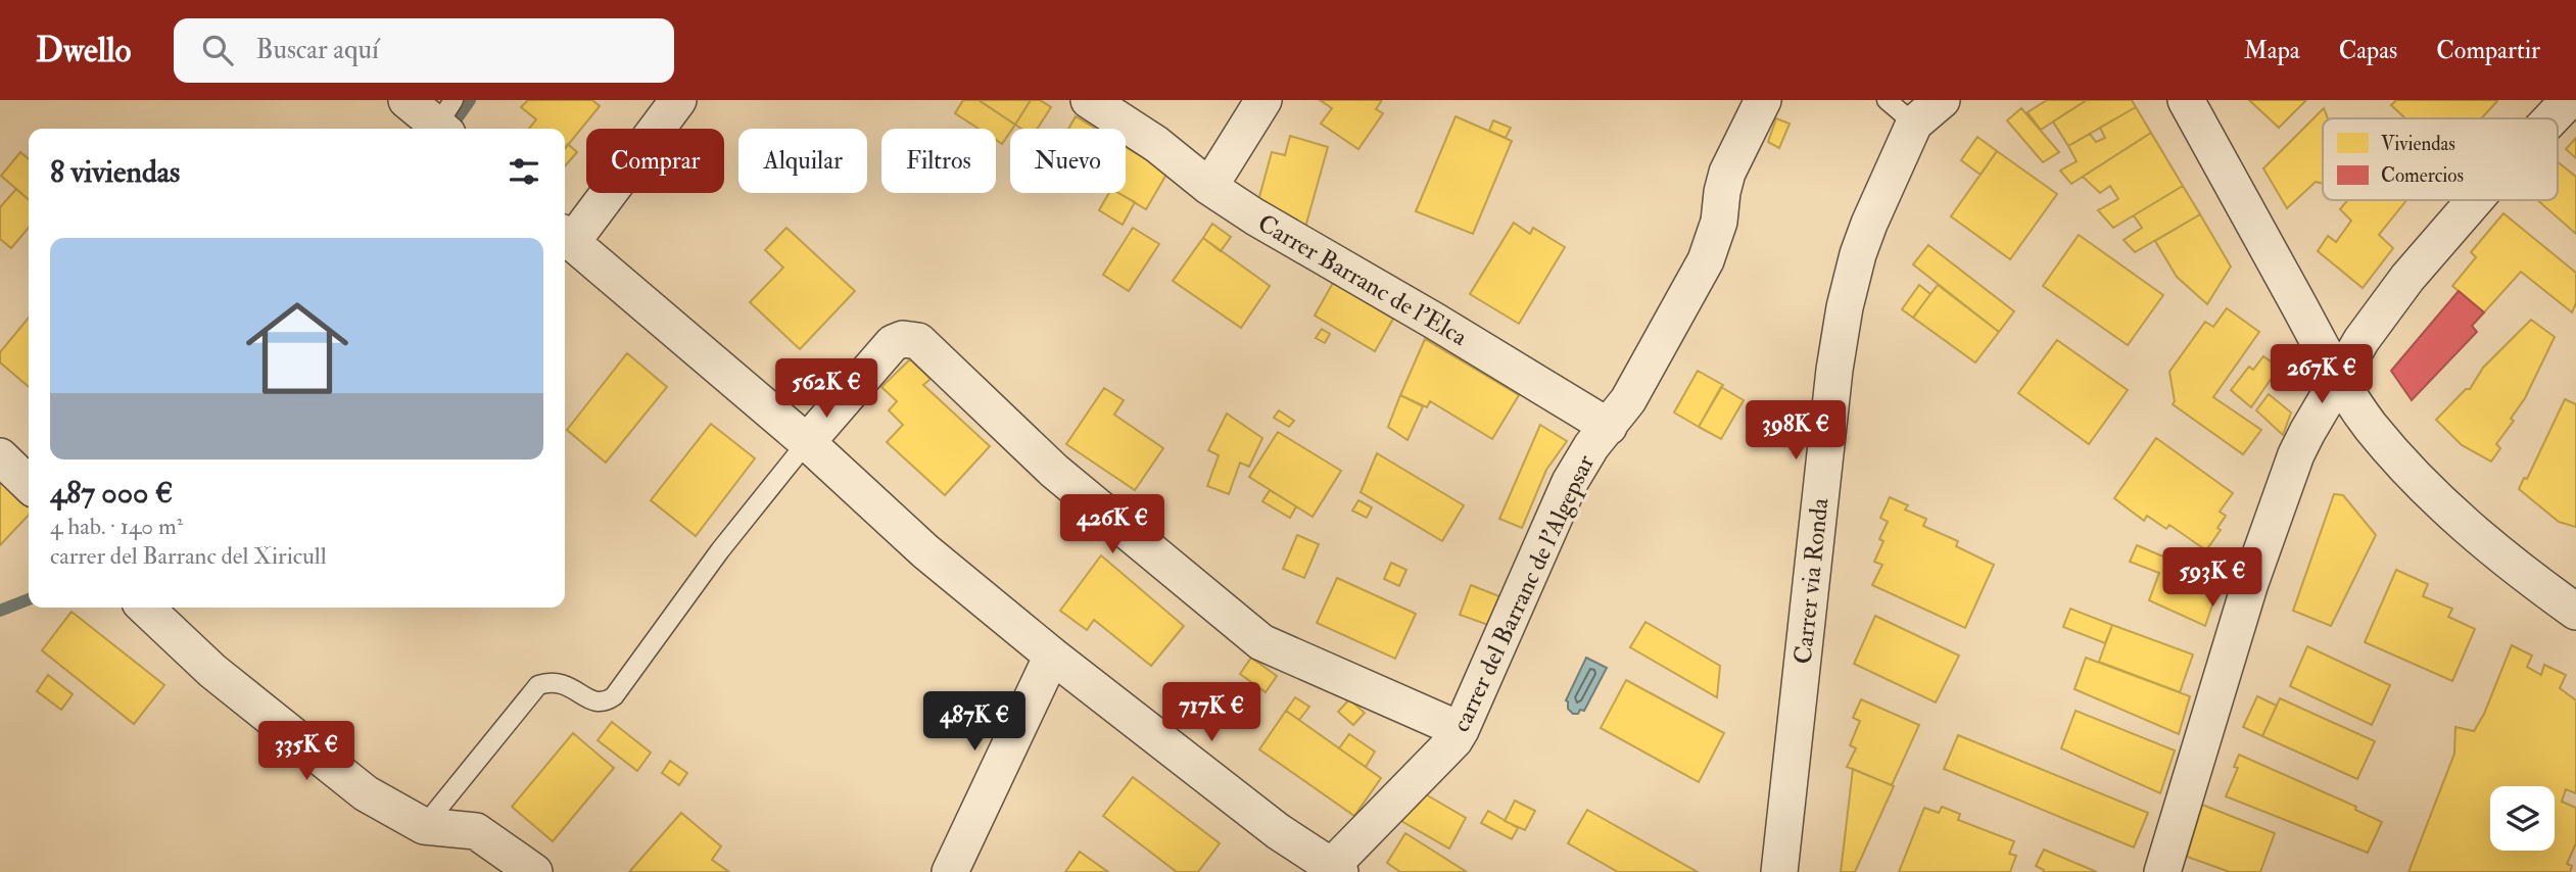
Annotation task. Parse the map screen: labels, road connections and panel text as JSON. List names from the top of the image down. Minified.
{"streets":{"street":["Carrer Barranc de l'Elca","Carrer via Ronda","carrer del Barranc de l'Algepsar"]},"crossings":[["Carrer Barranc de l'Elca","carrer del Barranc de l'Algepsar"]],"legend":["Viviendas","Comercios"],"page":{"header":"Dwello","search":"Buscar aquí","nav":["Mapa","Capas","Compartir"],"chip":["Comprar","Alquilar","Filtros","Nuevo"],"heading":"8 viviendas","list":[{"name":"487 000 €","note":"4 hab. · 140 m² · carrer del Barranc del Xiricull"}],"price":["267K €","562K €","398K €","426K €","593K €","717K €","487K €","335K €"]}}
